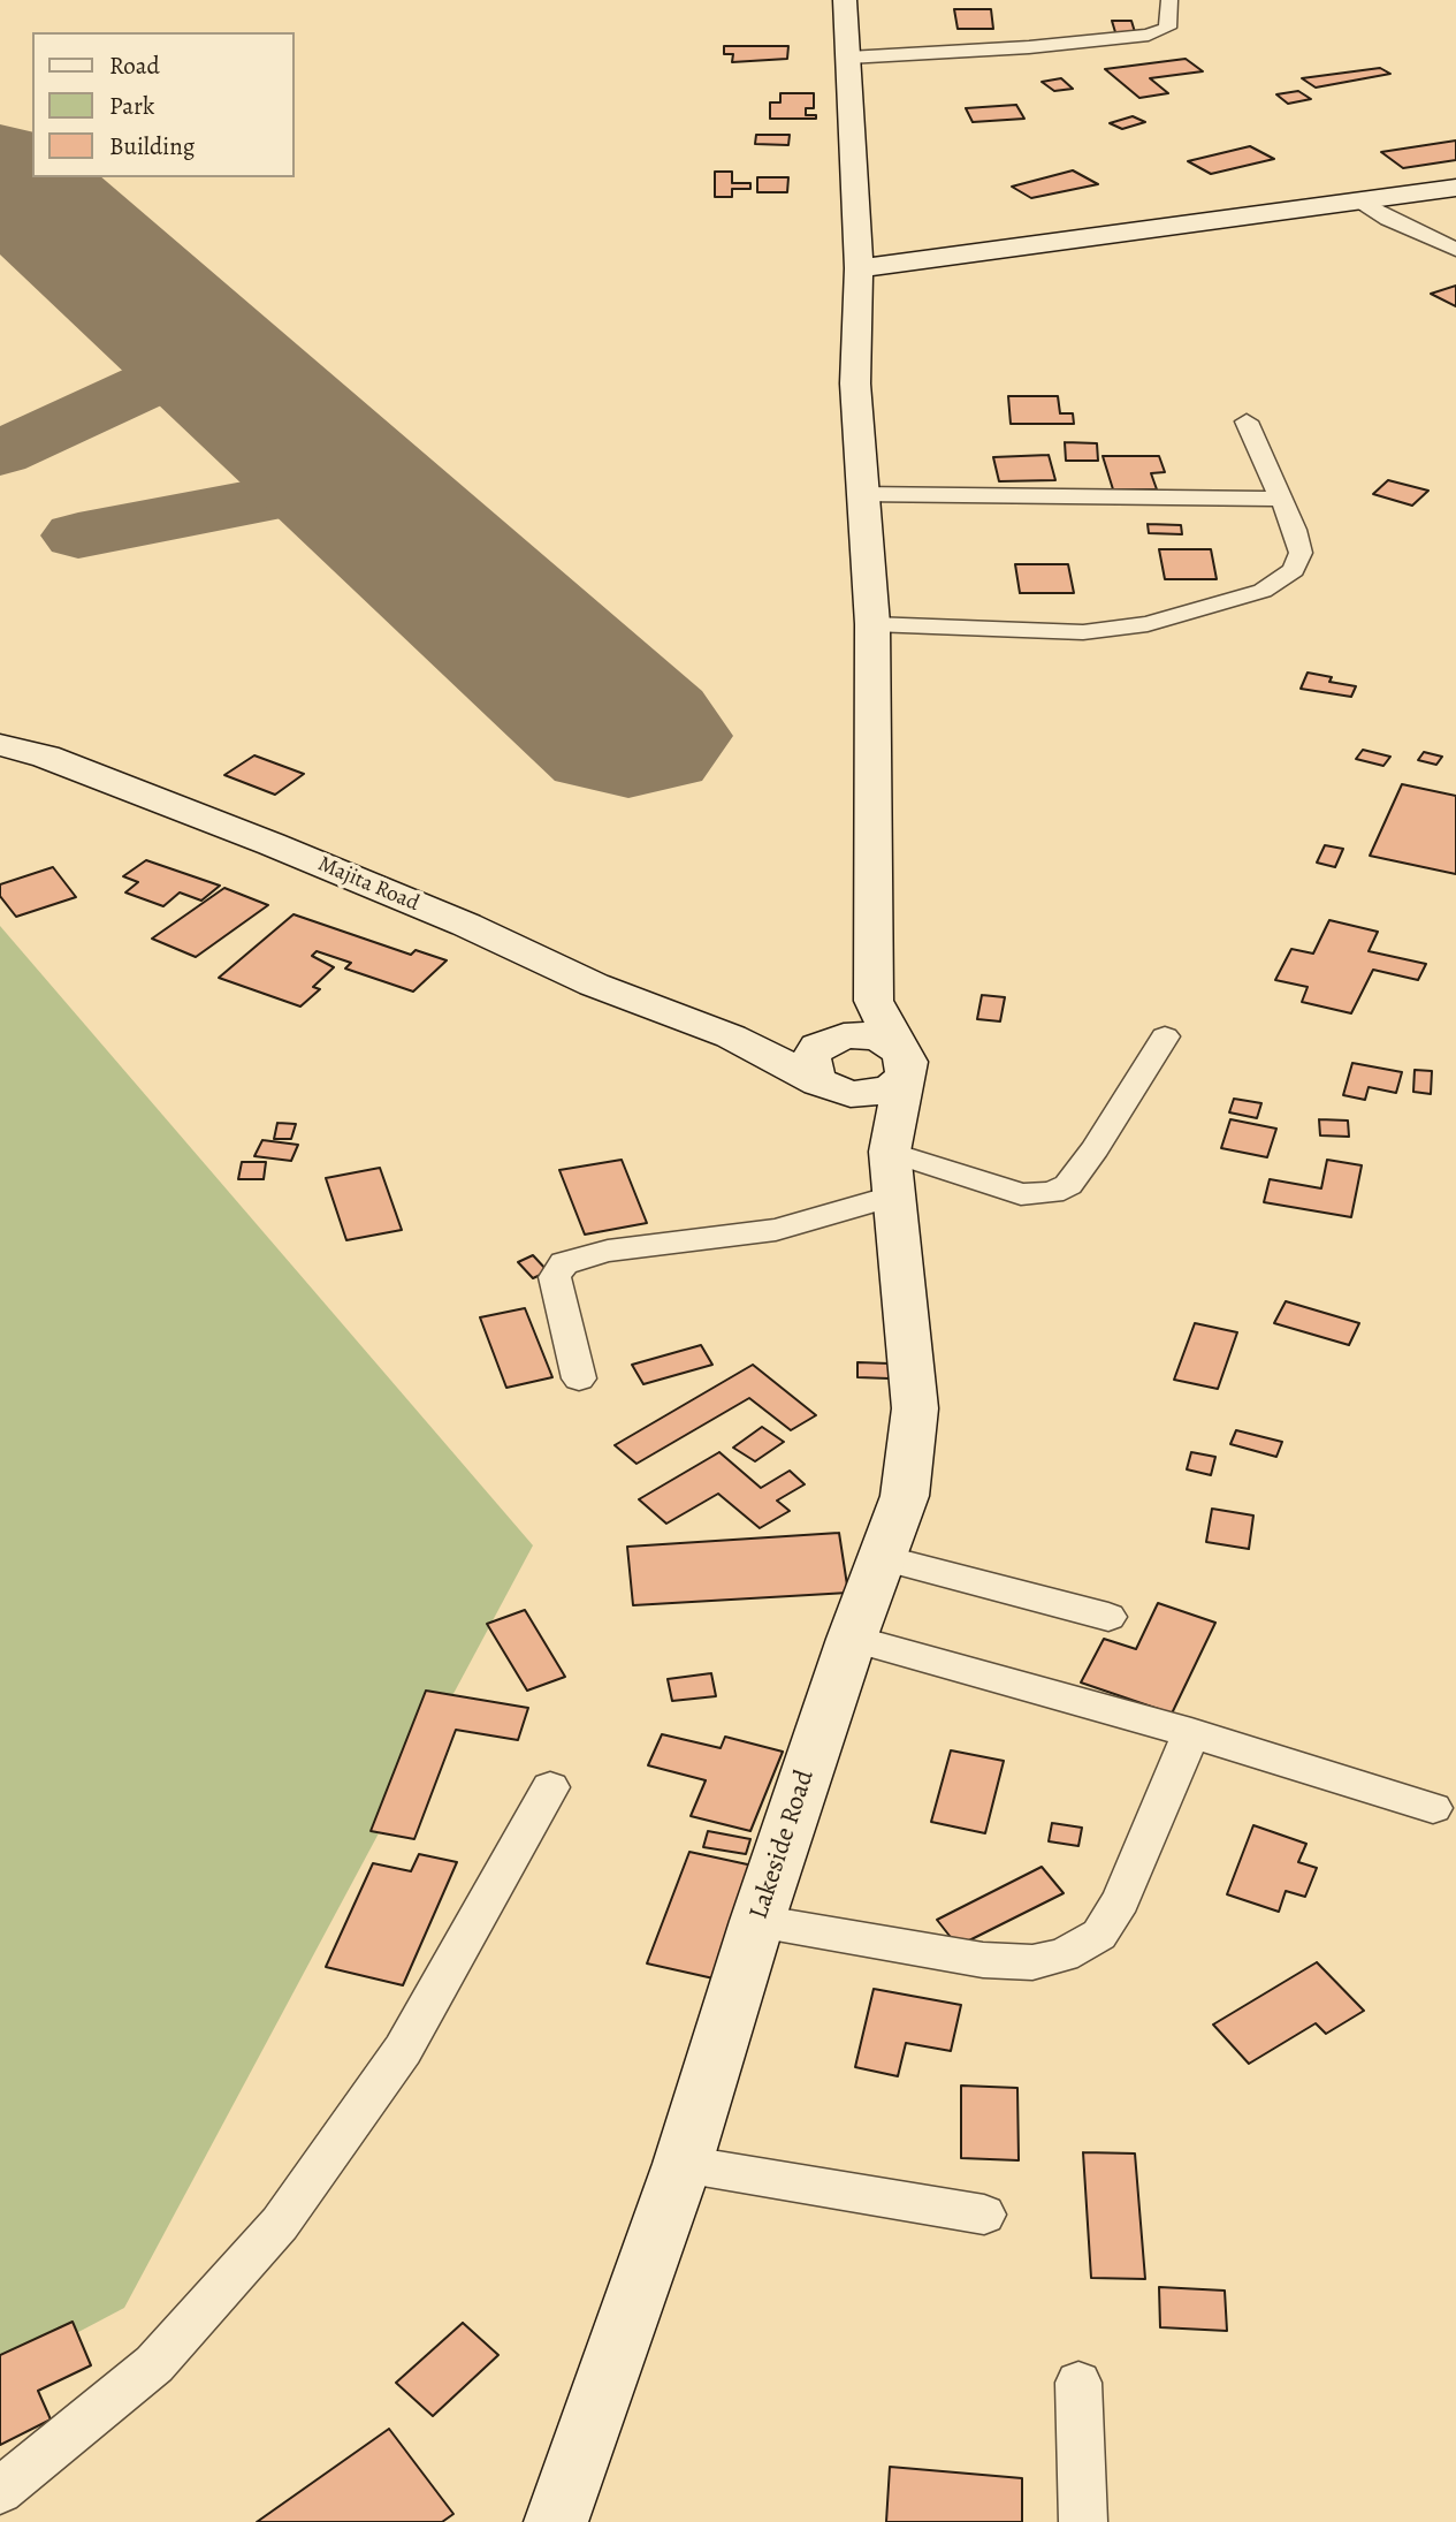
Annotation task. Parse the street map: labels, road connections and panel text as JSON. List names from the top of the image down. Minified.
{"streets":{"main road":["Majita Road","Lakeside Road"]},"crossings":[["Majita Road","Lakeside Road"]],"legend":["Road","Park","Building"]}
